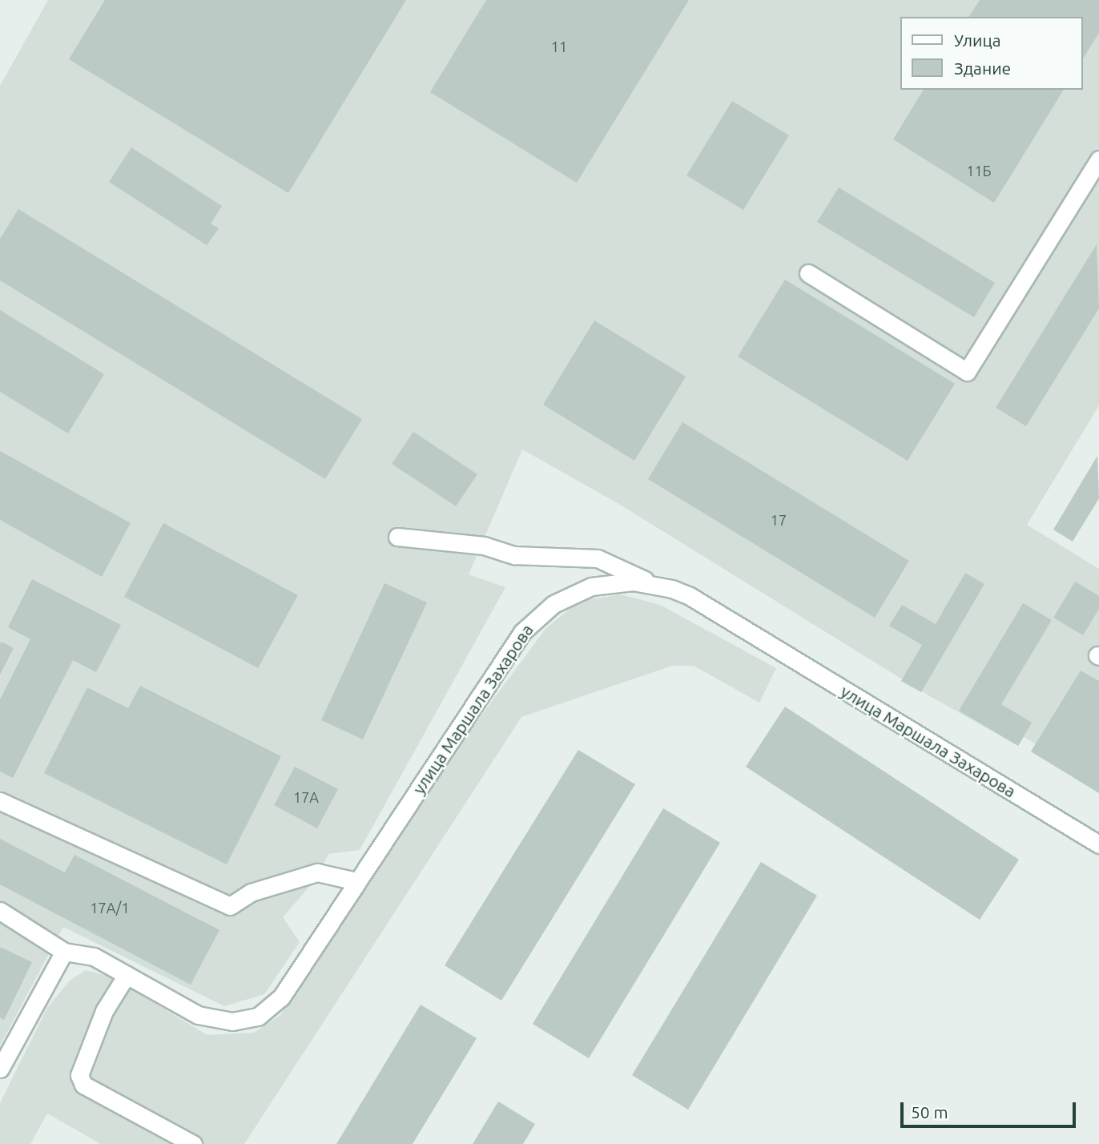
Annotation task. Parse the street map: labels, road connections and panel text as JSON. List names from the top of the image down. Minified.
{"streets":{"street":["улица Маршала Захарова"]},"house_numbers":["11","11Б","17","17А","17А/1"],"legend":["Улица","Здание"],"scale_bar":"50 m"}
